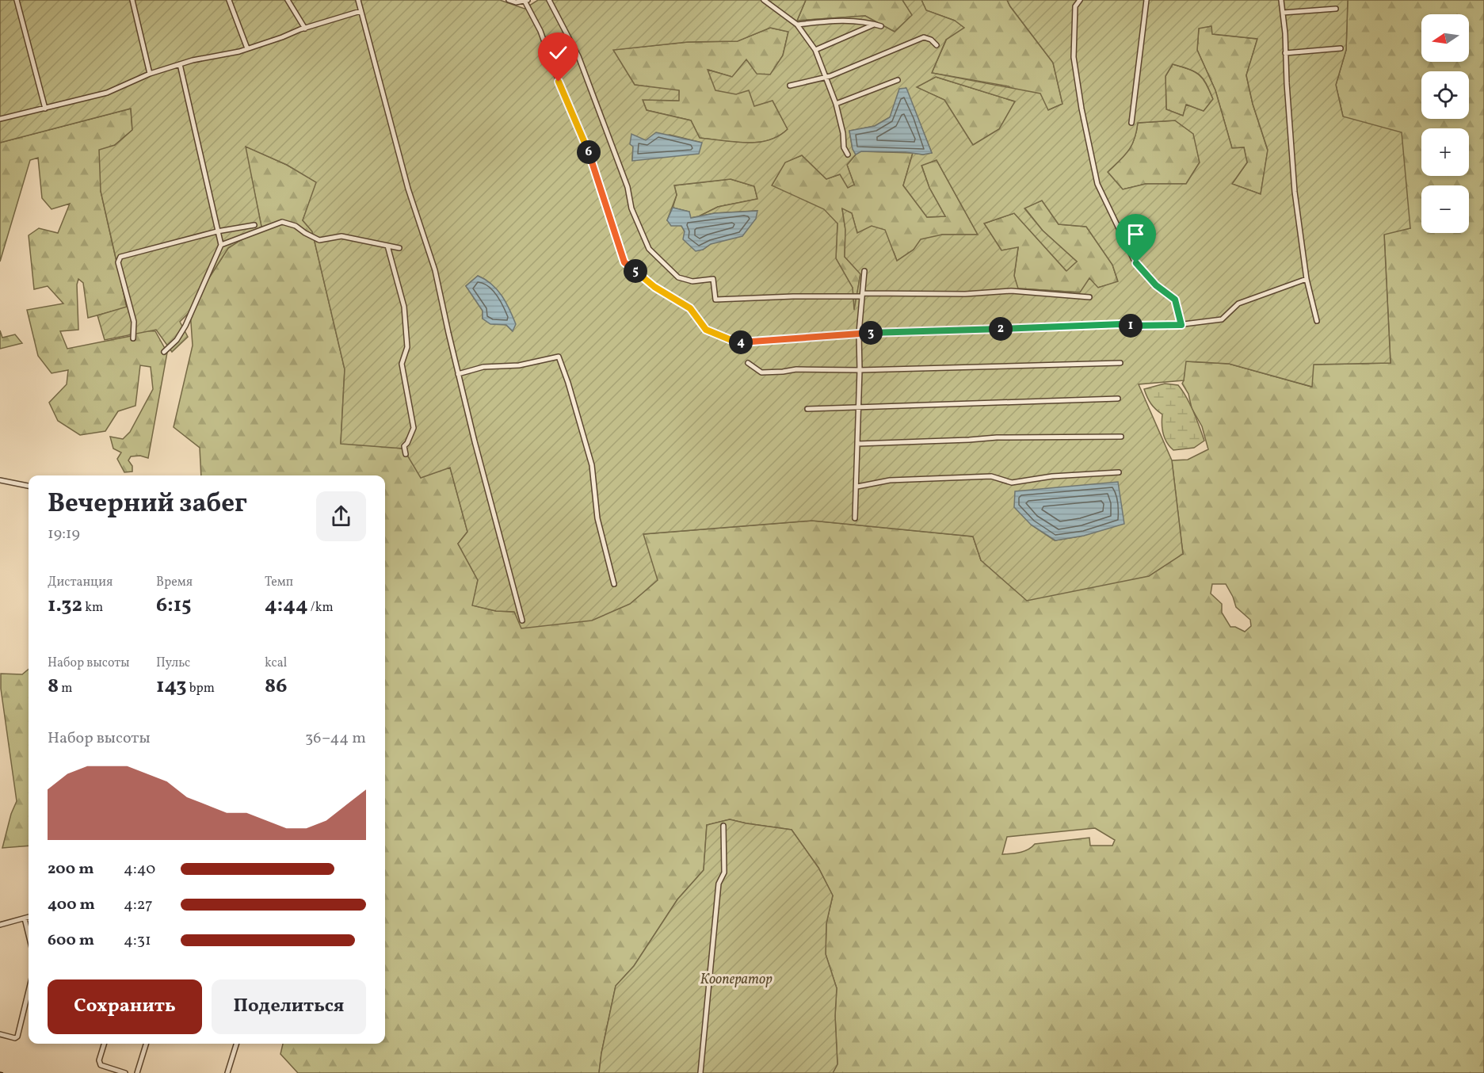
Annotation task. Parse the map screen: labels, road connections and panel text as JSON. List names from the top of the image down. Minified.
{"parks":["Кооператор"],"north":"left","page":{"map_buttons":["+","−"],"pins":["6","5","1","2","3","4"],"heading":["Вечерний забег","19:19"],"stats":[["Дистанция","1.32 km"],["Время","6:15"],["Темп","4:44 /km"],["Набор высоты","8 m"],["Пульс","143 bpm"],["kcal","86"]],"chart":["Набор высоты","36–44 m"],"list":[{"name":"200 m","note":"4:40"},{"name":"400 m","note":"4:27"},{"name":"600 m","note":"4:31"}],"buttons":["Сохранить","Поделиться"]}}
